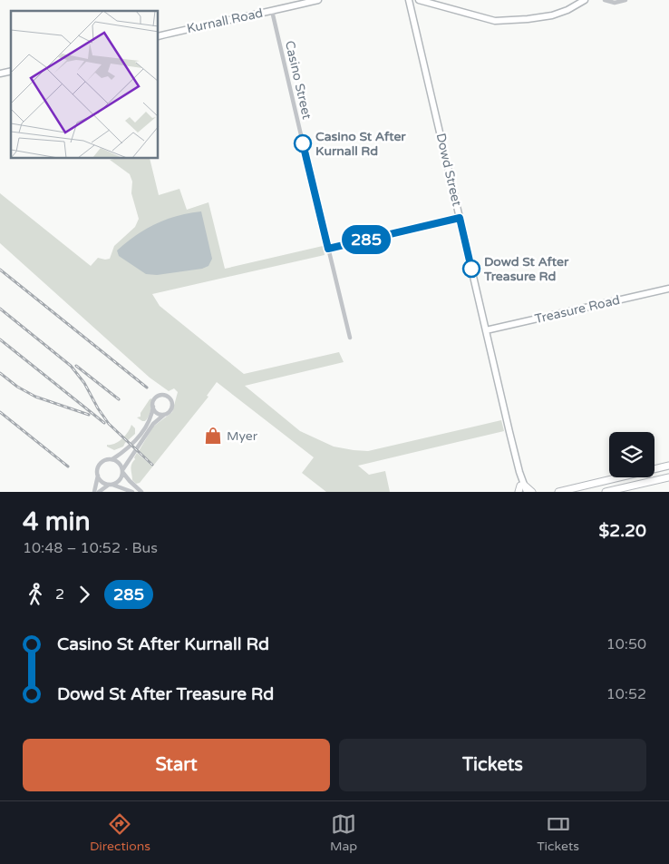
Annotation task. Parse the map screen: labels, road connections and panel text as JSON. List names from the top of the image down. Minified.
{"streets":{"street":["Kurnall Road","Casino Street","Dowd Street","Treasure Road"]},"crossings":[["Kurnall Road","Casino Street"],["Dowd Street","Treasure Road"]],"places":{"other":["Casino St After Kurnall Rd","Dowd St After Treasure Rd"],"shop":["Myer"]},"lines":["bus line 285"],"page":{"on_map":"285","heading":["4 min","10:48 – 10:52 · Bus","$2.20"],"legs":["2","285"],"list":[{"name":"Casino St After Kurnall Rd","value":"10:50"},{"name":"Dowd St After Treasure Rd","value":"10:52"}],"buttons":["Start","Tickets"],"tabs":["Directions","Map","Tickets"]}}
